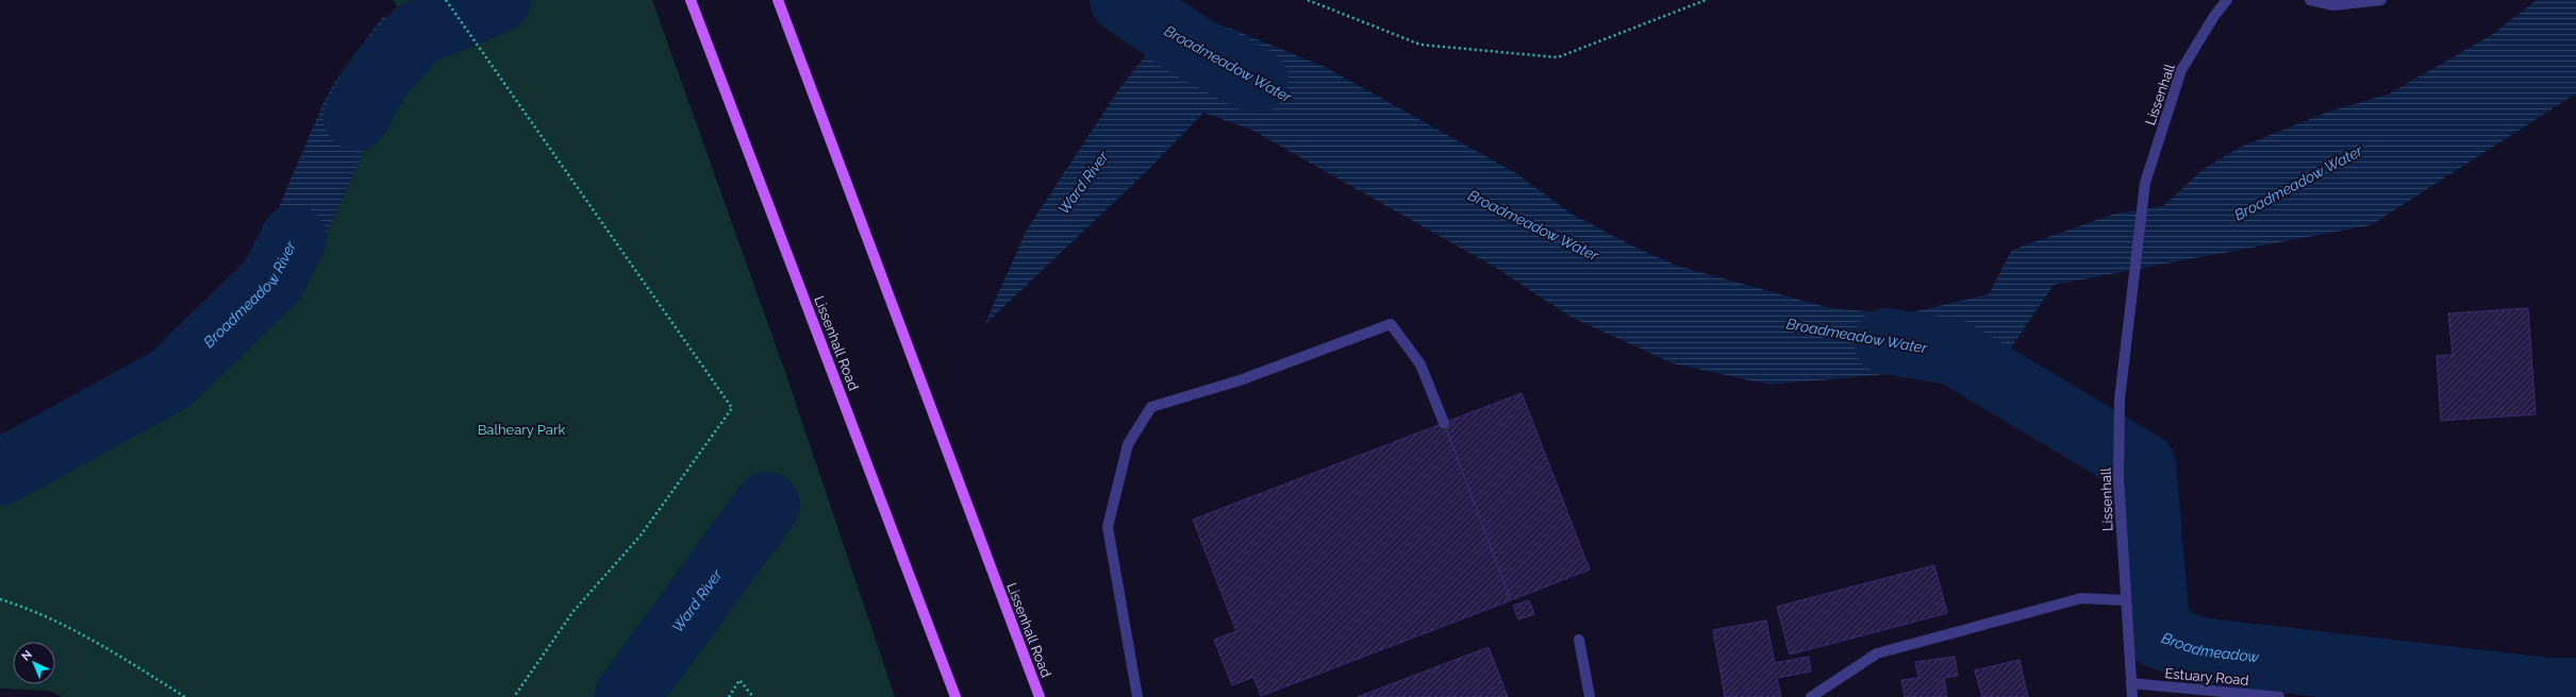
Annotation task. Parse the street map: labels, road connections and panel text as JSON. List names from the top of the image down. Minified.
{"streets":{"main road":["Lissenhall Road"],"street":["Lissenhall","Estuary Road"]},"crossings":[["Lissenhall","Estuary Road"]],"water":["Broadmeadow Water","Ward River","Broadmeadow River","Broadmeadow"],"parks":["Balheary Park"],"north":"top left"}
